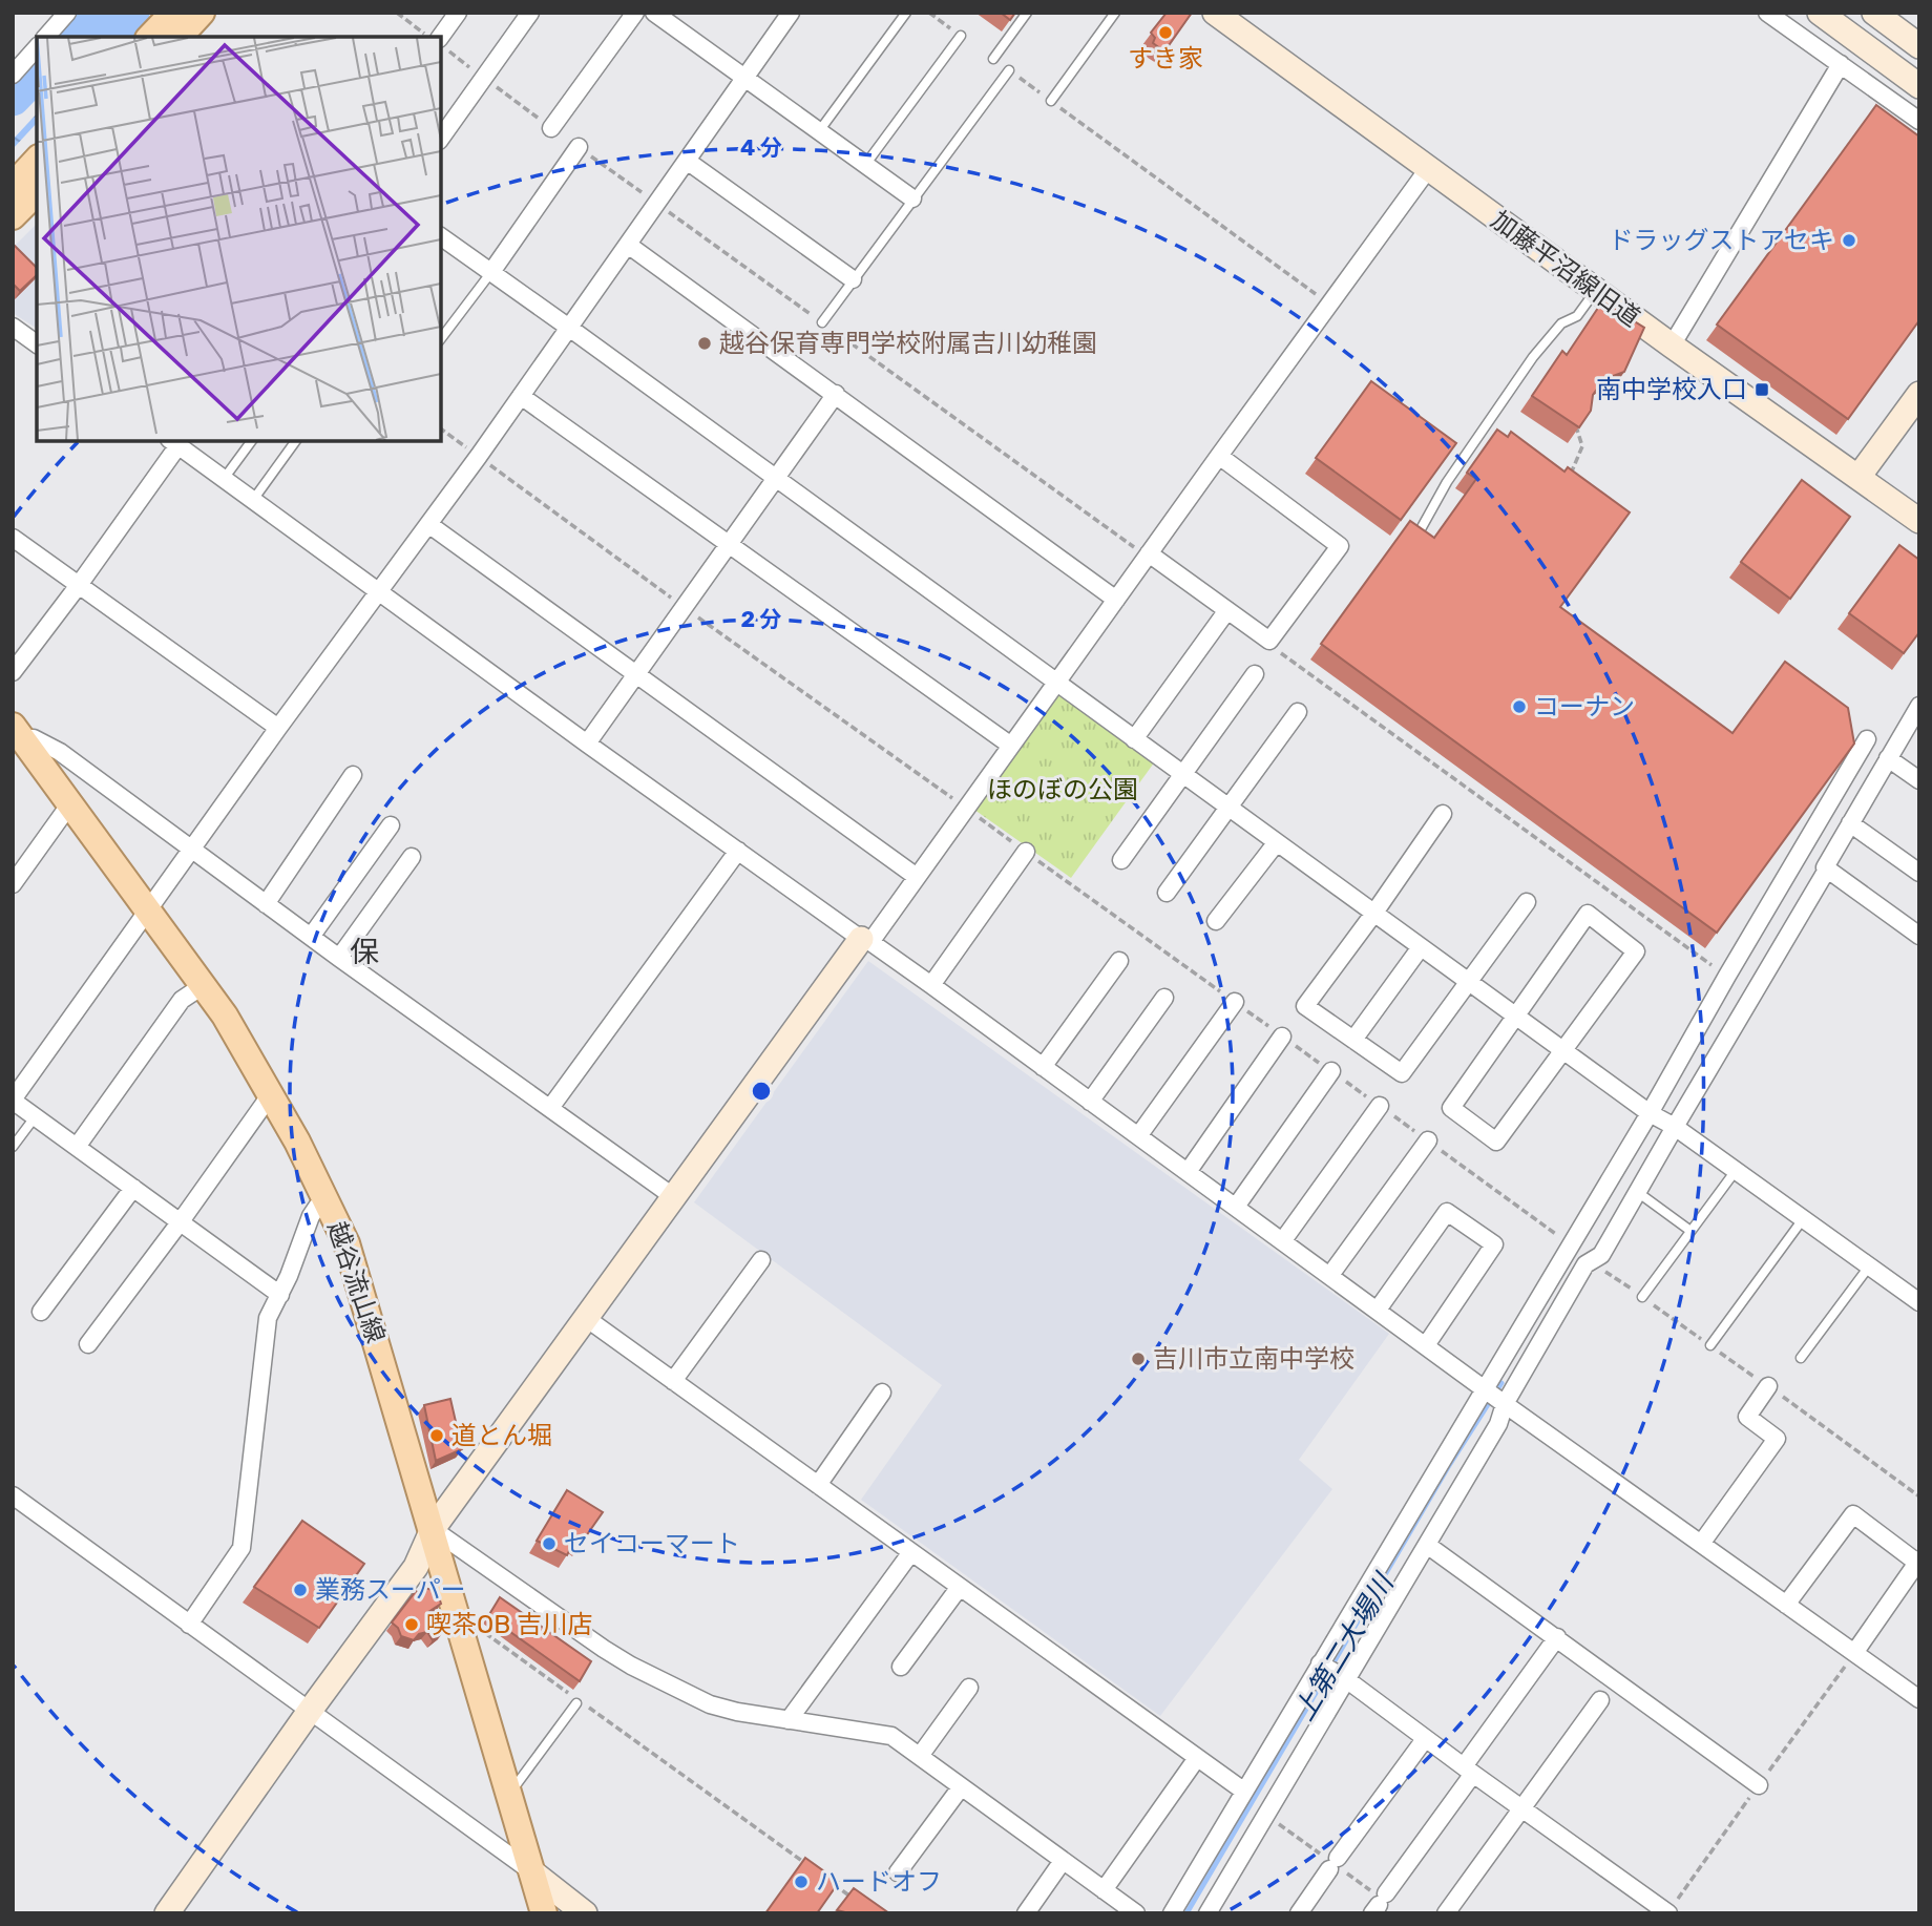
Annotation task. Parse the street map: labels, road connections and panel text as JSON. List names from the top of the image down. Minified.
{"streets":{"main road":["越谷流山線"],"street":["加藤平沼線旧道"]},"districts":["保"],"water":["上第二大場川"],"parks":["ほのぼの公園"],"places":{"other":["すき家","ドラッグストアセキ","越谷保育専門学校附属吉川幼稚園","コーナン","吉川市立南中学校","道とん堀","セイコーマート","業務スーパー","喫茶OB 吉川店","ハードオフ"],"transit":["南中学校入口"]},"rings":["4 分","2 分"]}
